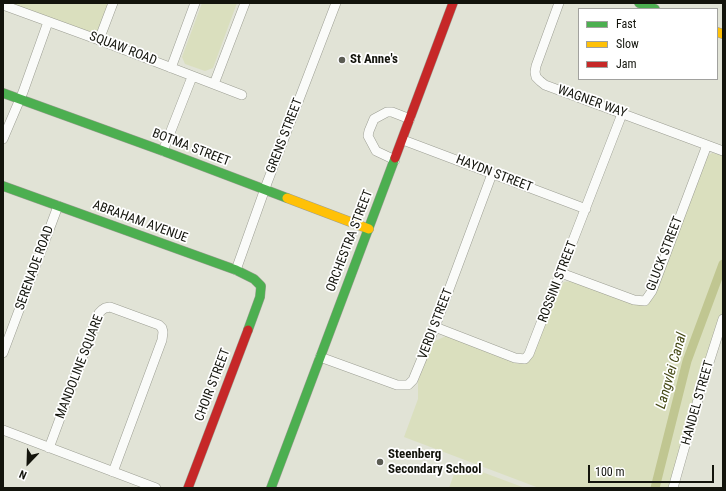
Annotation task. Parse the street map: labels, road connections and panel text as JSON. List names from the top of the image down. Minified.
{"streets":{"street":["SQUAW ROAD","WAGNER WAY","GRENS STREET","BOTMA STREET","HAYDN STREET","ABRAHAM AVENUE","ORCHESTRA STREET","GLUCK STREET","SERENADE ROAD","ROSSINI STREET","VERDI STREET","MANDOLINE SQUARE","CHOIR STREET","HANDEL STREET"]},"crossings":[["WAGNER WAY","GLUCK STREET"],["WAGNER WAY","ROSSINI STREET"],["GRENS STREET","BOTMA STREET"],["GRENS STREET","ABRAHAM AVENUE"],["BOTMA STREET","ORCHESTRA STREET"],["HAYDN STREET","ORCHESTRA STREET"],["HAYDN STREET","ROSSINI STREET"],["HAYDN STREET","VERDI STREET"],["ABRAHAM AVENUE","SERENADE ROAD"],["ABRAHAM AVENUE","CHOIR STREET"],["ORCHESTRA STREET","VERDI STREET"],["GLUCK STREET","ROSSINI STREET"],["ROSSINI STREET","VERDI STREET"]],"water":["Langvlei Canal"],"places":["St Anne's","Steenberg Secondary School"],"legend":["Fast","Slow","Jam"],"scale_bar":"100 m","north":"bottom left"}
